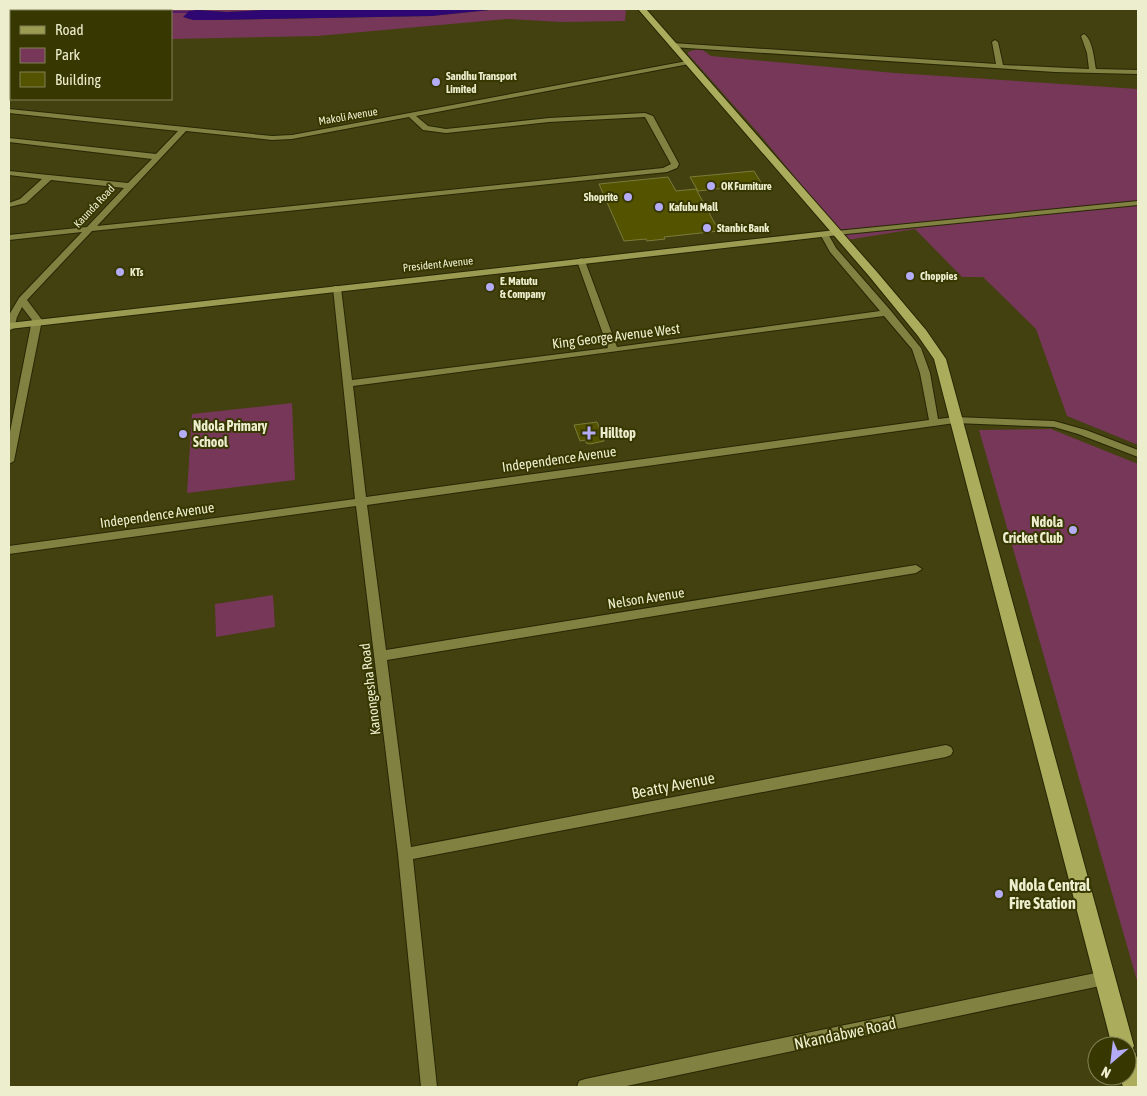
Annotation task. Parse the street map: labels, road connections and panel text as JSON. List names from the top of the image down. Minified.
{"streets":{"main road":["President Avenue"],"street":["Makoli Avenue","Kaunda Road","King George Avenue West","Independence Avenue","Nelson Avenue","Kanongesha Road","Beatty Avenue","Nkandabwe Road"]},"crossings":[["Makoli Avenue","Kaunda Road"],["Kaunda Road","President Avenue"],["President Avenue","Kanongesha Road"],["King George Avenue West","Kanongesha Road"],["Independence Avenue","Kanongesha Road"],["Nelson Avenue","Kanongesha Road"],["Kanongesha Road","Beatty Avenue"]],"places":{"other":["Sandhu Transport Limited","OK Furniture","Shoprite","Kafubu Mall","Stanbic Bank","KTs","Choppies","E. Matutu & Company","Ndola Primary School","Ndola Cricket Club","Ndola Central Fire Station"],"health":["Hilltop"]},"legend":["Road","Park","Building"],"north":"bottom left"}
